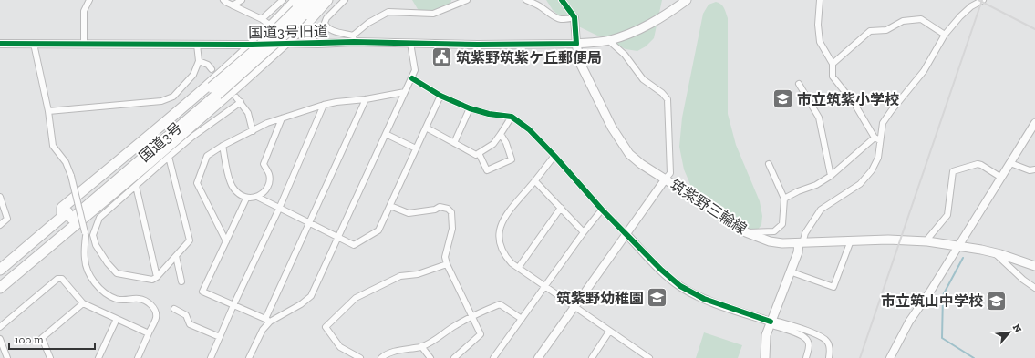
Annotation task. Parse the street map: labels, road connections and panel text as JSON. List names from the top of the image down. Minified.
{"streets":{"highway":["国道3号"],"main road":["筑紫野三輪線"],"street":["国道3号旧道"]},"crossings":[["国道3号旧道","筑紫野三輪線"]],"places":{"public building":["筑紫野筑紫ケ丘郵便局"],"school or university":["市立筑紫小学校","筑紫野幼稚園","市立筑山中学校"]},"scale_bar":"100 m","north":"top right"}
